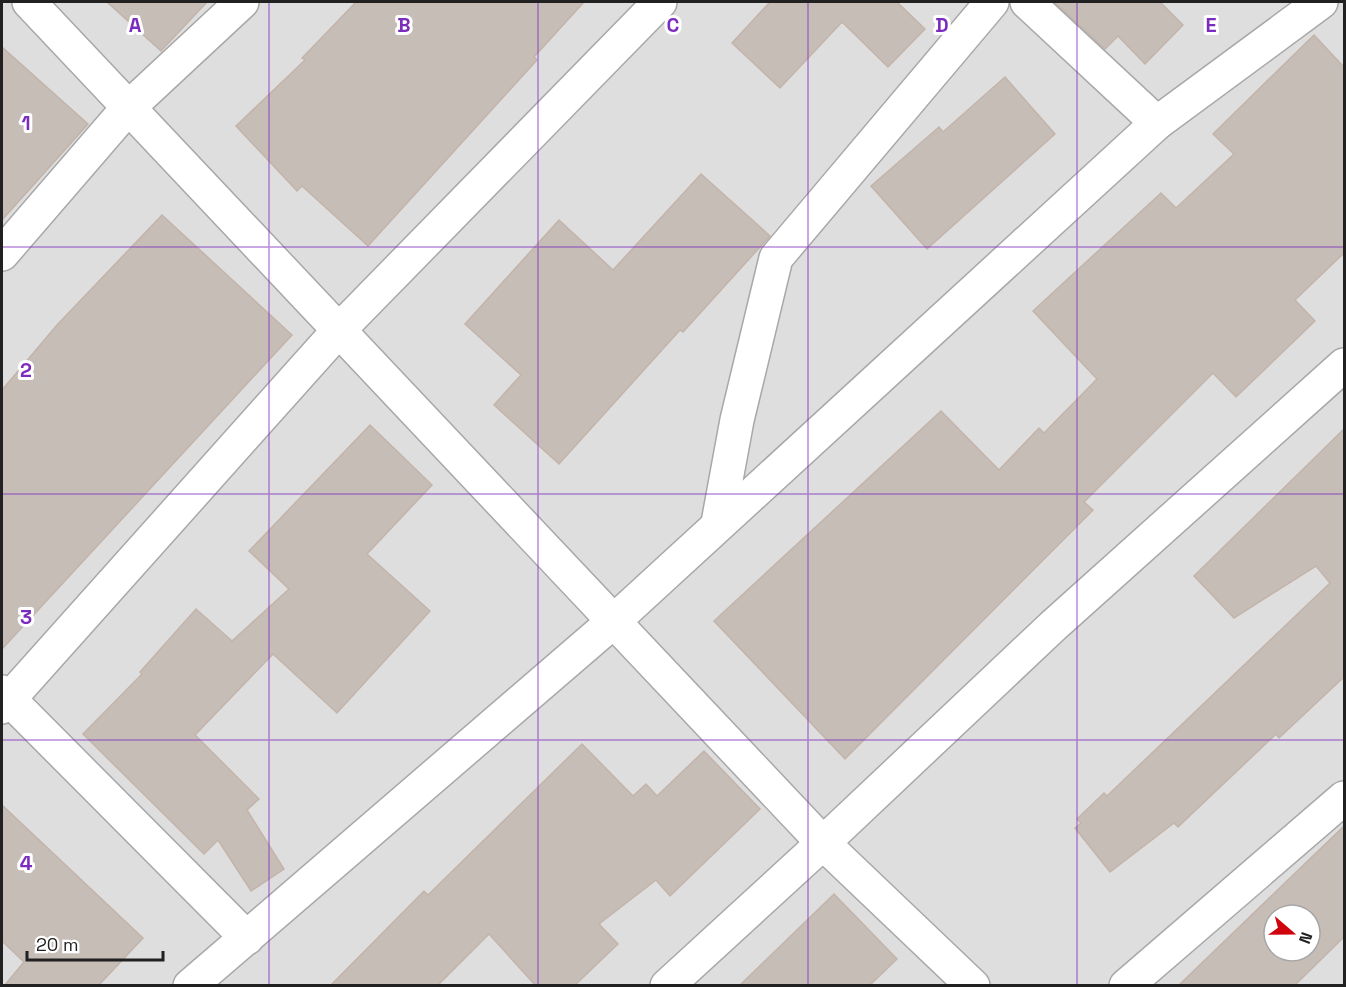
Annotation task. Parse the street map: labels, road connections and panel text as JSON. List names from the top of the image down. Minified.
{"scale_bar":"20 m","north":"right","grid":{"columns":["A","B","C","D","E"],"rows":["1","2","3","4"]}}
